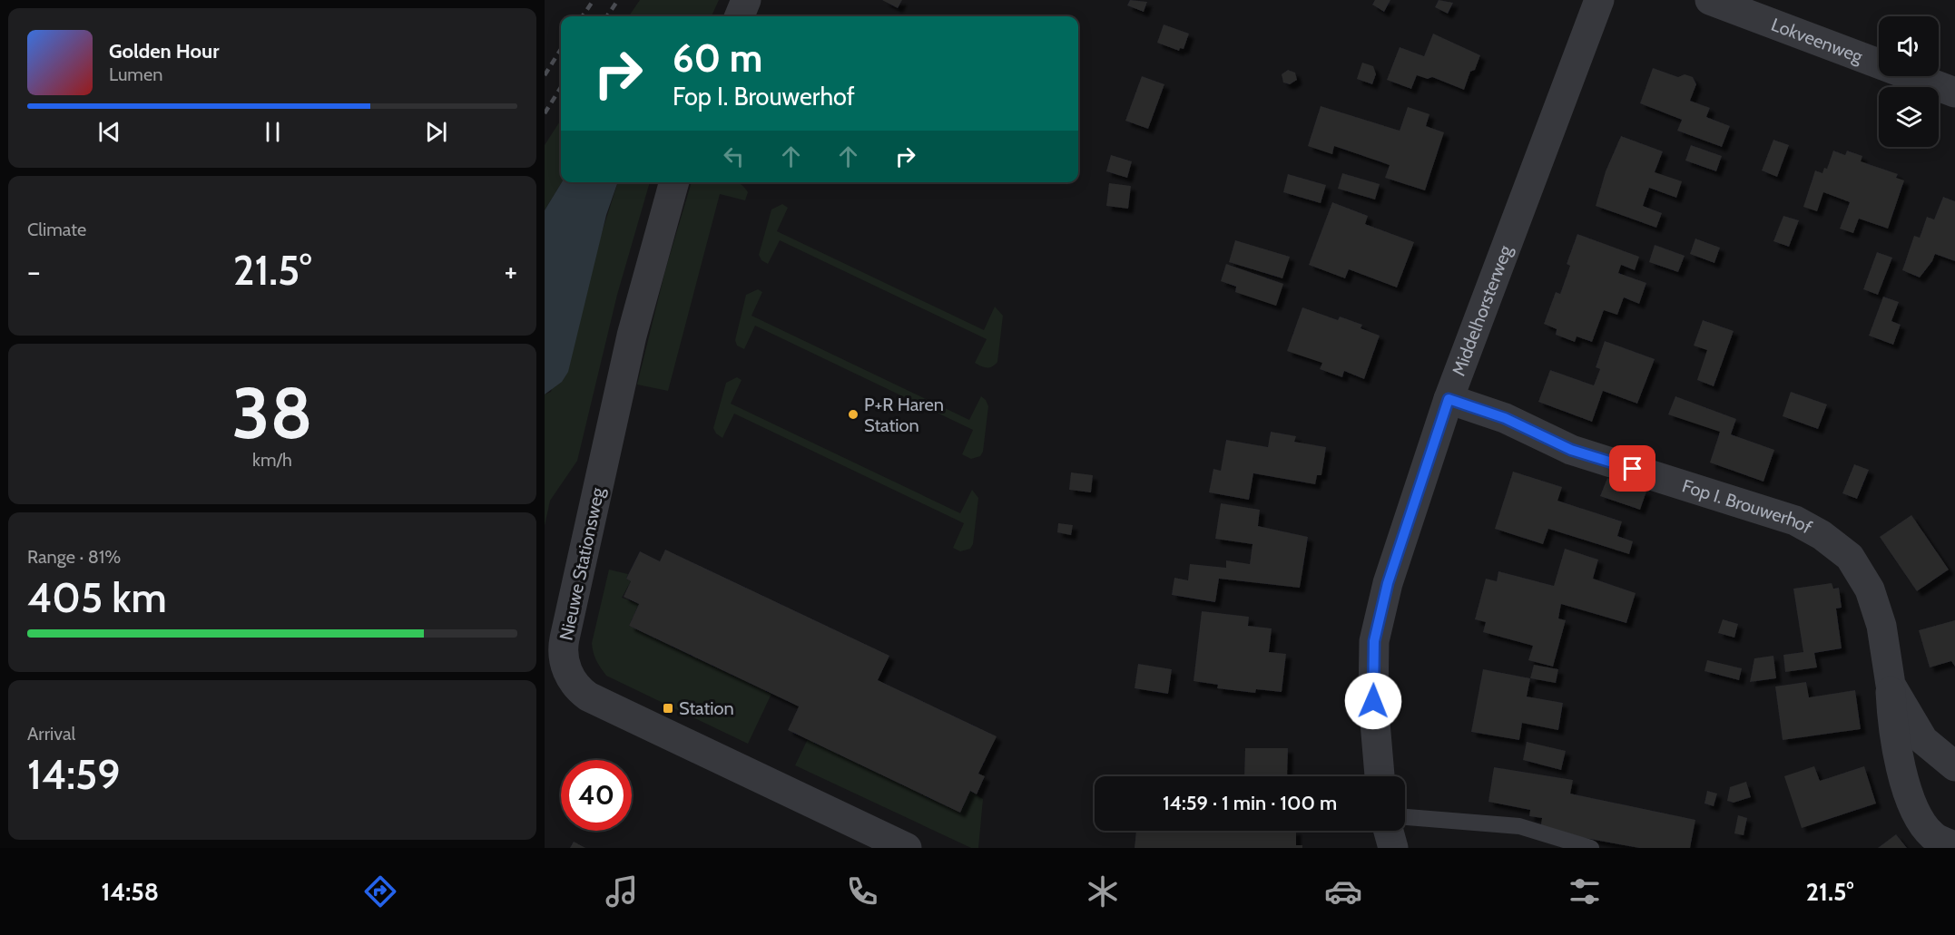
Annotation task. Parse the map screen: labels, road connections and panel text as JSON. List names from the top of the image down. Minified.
{"streets":{"street":["Lokveenweg","Middelhorsterweg","Fop I. Brouwerhof","Nieuwe Stationsweg"]},"crossings":[["Middelhorsterweg","Fop I. Brouwerhof"]],"places":{"other":["P+R Haren Station"],"transit":["Station"]},"page":{"turn":["60 m","Fop I. Brouwerhof"],"song":["Golden Hour","Lumen"],"tile":["Climate",["38","km/h"],["Range · 81%","405 km"],["Arrival","14:59"]],"heat":["−","21.5°","+"],"limit":"40","trip":"14:59 · 1 min · 100 m","tabs":["14:58","21.5°"]}}
